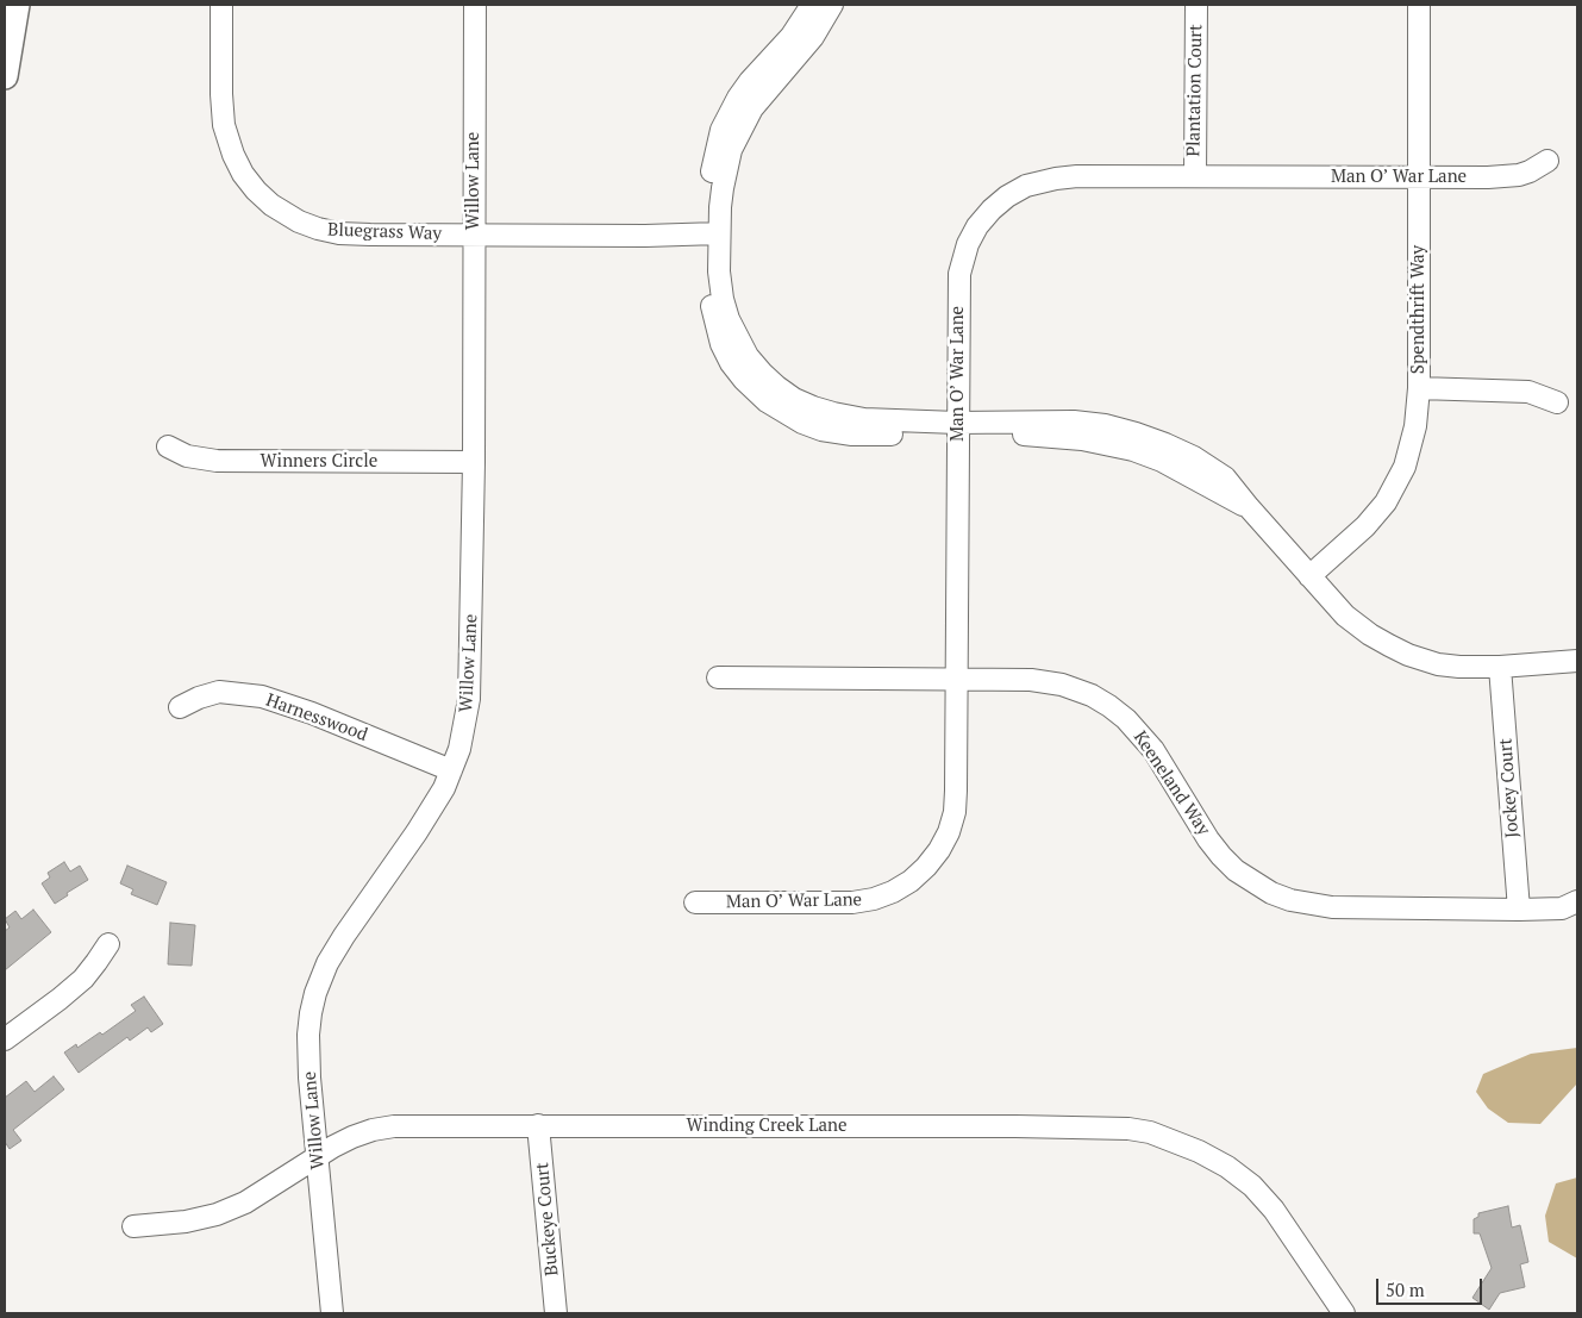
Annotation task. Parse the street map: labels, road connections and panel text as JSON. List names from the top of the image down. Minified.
{"streets":{"street":["Plantation Court","Man O’ War Lane","Willow Lane","Bluegrass Way","Spendthrift Way","Winners Circle","Harnesswood","Keeneland Way","Jockey Court","Winding Creek Lane","Buckeye Court"]},"crossings":[["Plantation Court","Man O’ War Lane"],["Man O’ War Lane","Spendthrift Way"],["Man O’ War Lane","Keeneland Way"],["Willow Lane","Bluegrass Way"],["Willow Lane","Winners Circle"],["Willow Lane","Harnesswood"],["Willow Lane","Winding Creek Lane"],["Keeneland Way","Jockey Court"],["Winding Creek Lane","Buckeye Court"]],"scale_bar":"50 m"}
